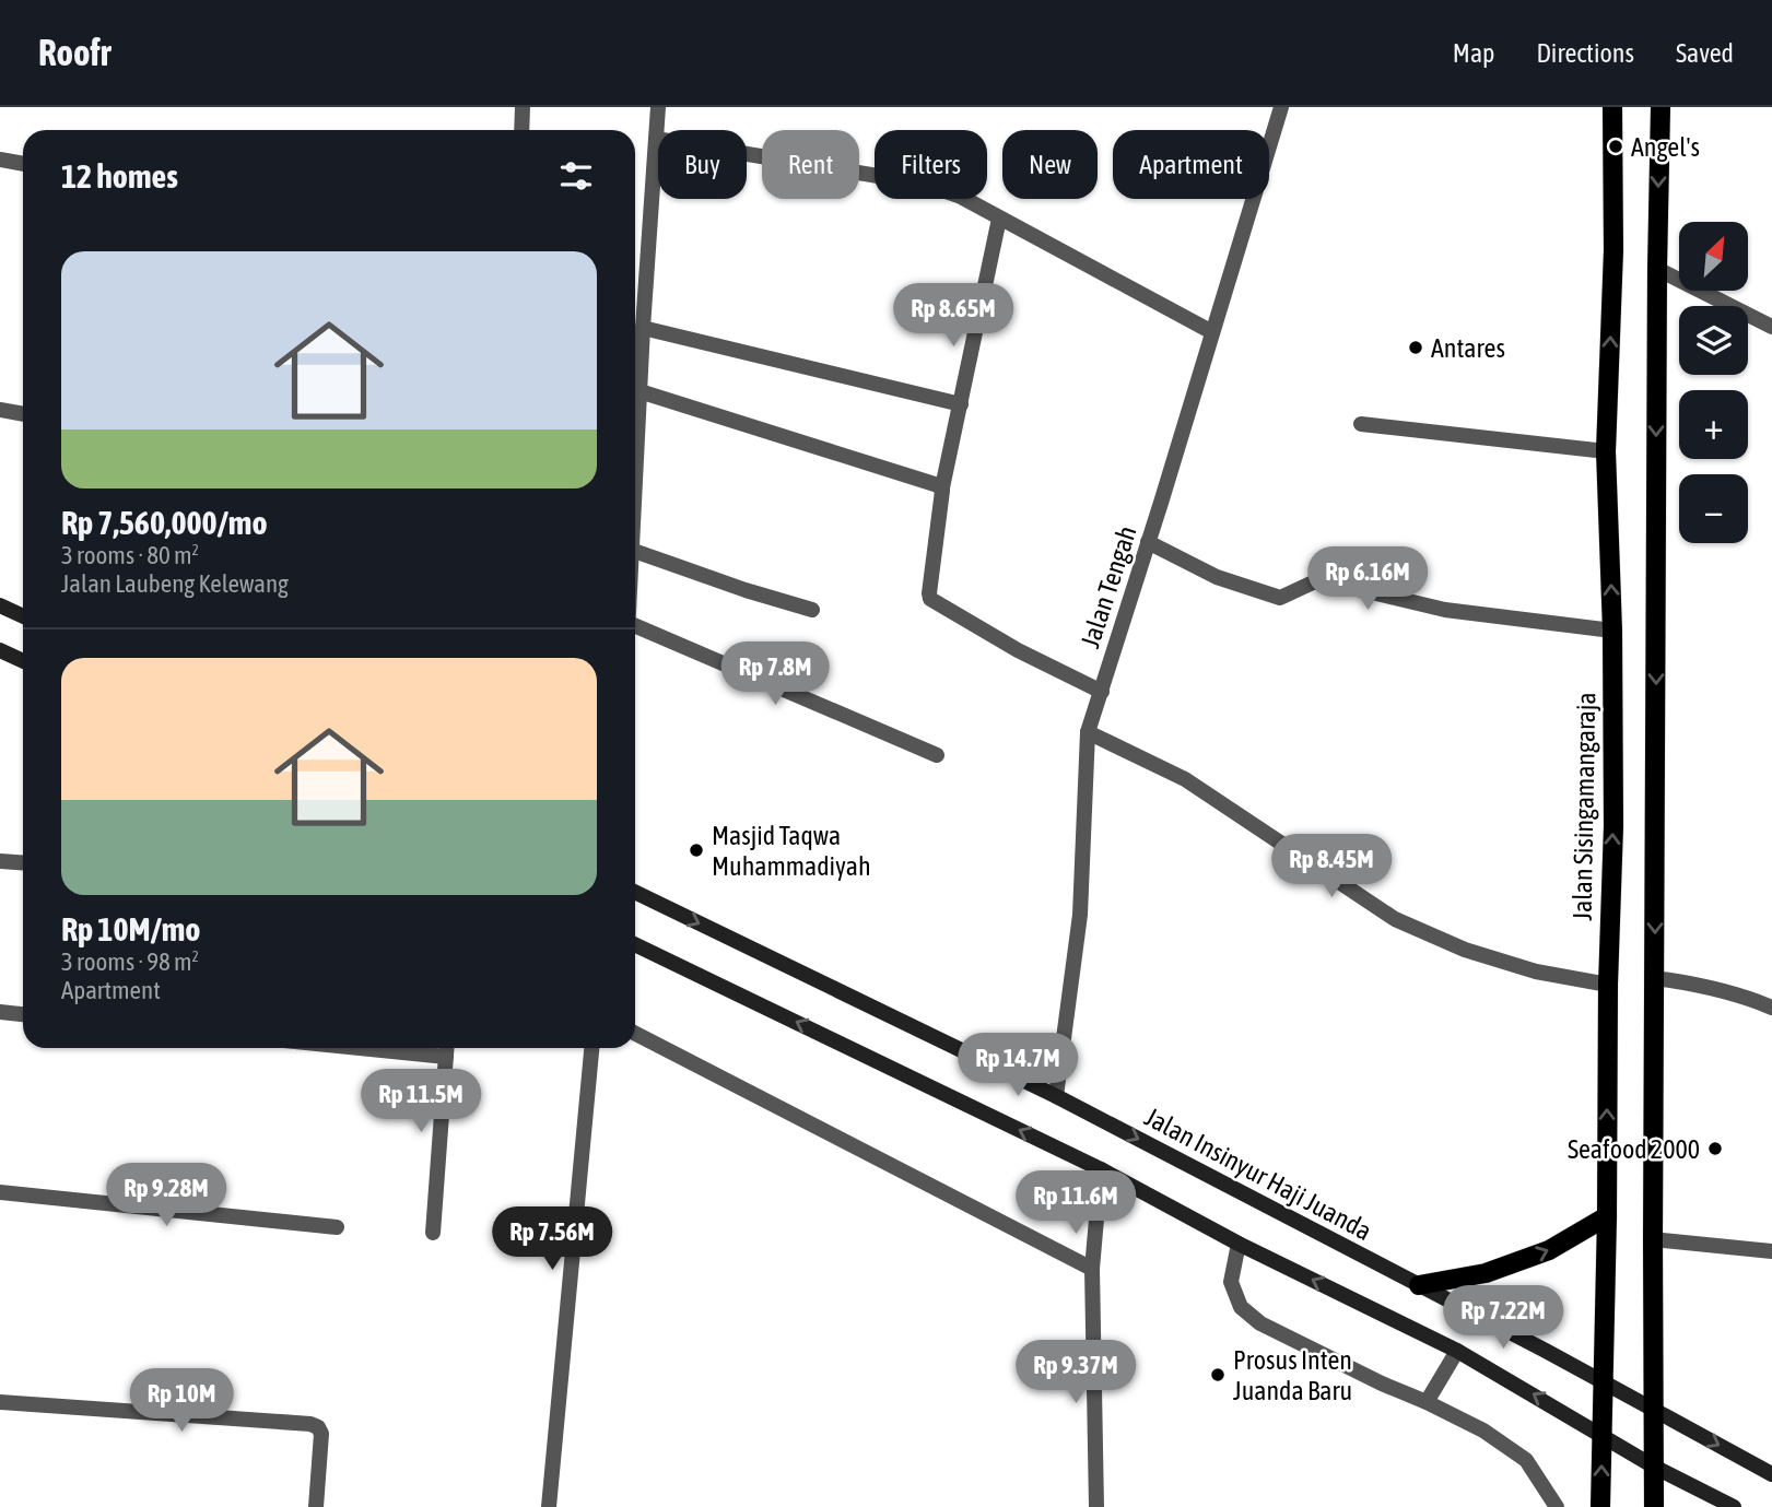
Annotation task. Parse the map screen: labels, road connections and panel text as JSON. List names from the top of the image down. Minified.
{"streets":{"main road":["Jalan Sisingamangaraja","Jalan Insinyur Haji Juanda"],"street":["Jalan Tengah"]},"crossings":[["Jalan Tengah","Jalan Insinyur Haji Juanda"],["Jalan Sisingamangaraja","Jalan Insinyur Haji Juanda"]],"places":["Angel's","Antares","Masjid Taqwa Muhammadiyah","Seafood 2000","Prosus Inten Juanda Baru"],"north":"top right","page":{"header":"Roofr","nav":["Map","Directions","Saved"],"chip":["Buy","Rent","Filters","New","Apartment"],"heading":"12 homes","map_buttons":["+","−"],"list":[{"name":"Rp 7,560,000/mo","note":"3 rooms · 80 m² · Jalan Laubeng Kelewang"},{"name":"Rp 10M/mo","note":"3 rooms · 98 m² · Apartment"}],"price":["Rp 8.65M","Rp 6.16M","Rp 7.8M","Rp 8.45M","Rp 14.7M","Rp 11.5M","Rp 9.28M","Rp 11.6M","Rp 7.56M","Rp 7.22M","Rp 9.37M","Rp 10M"]}}
